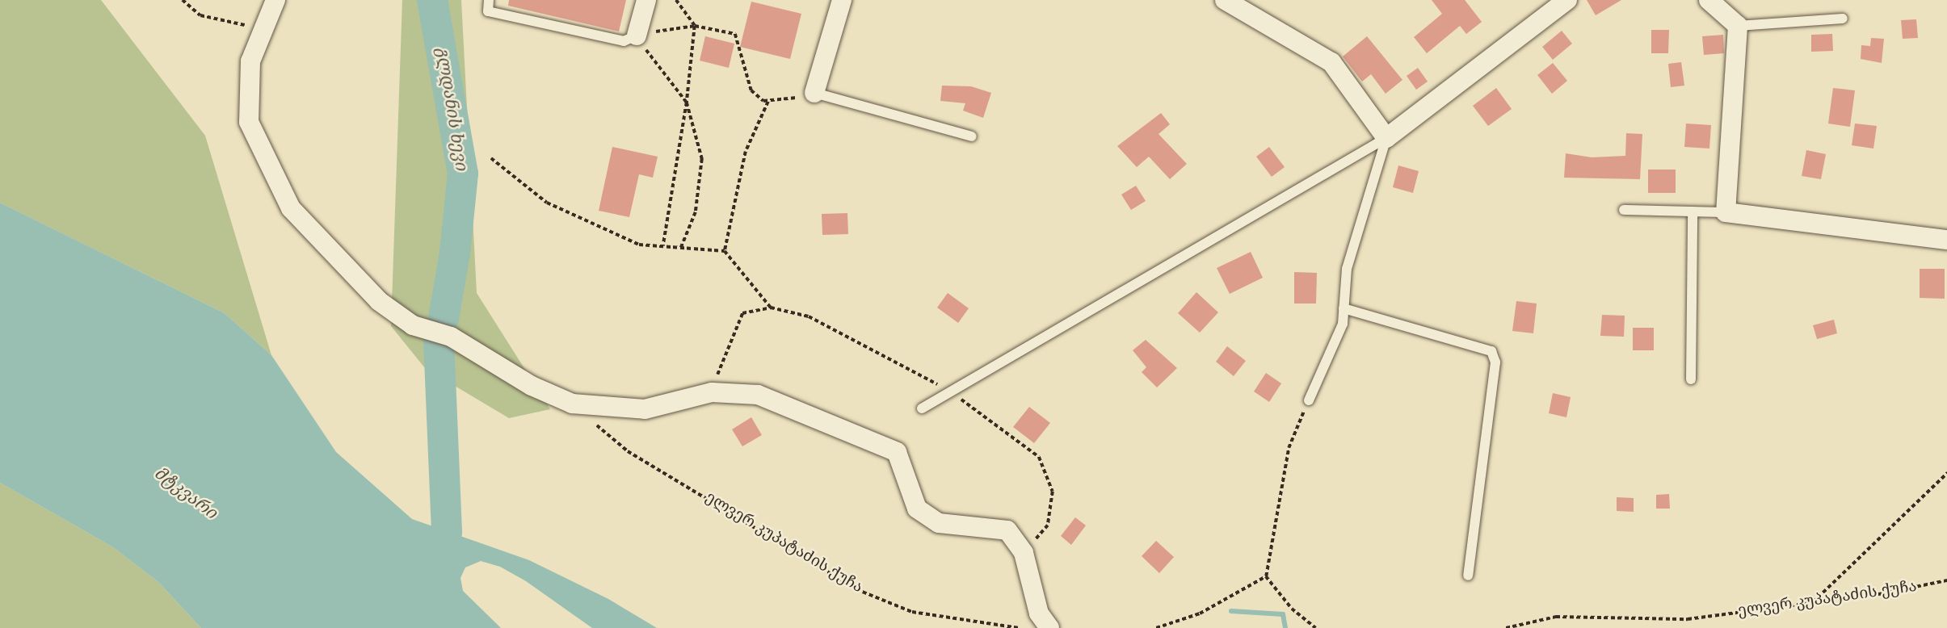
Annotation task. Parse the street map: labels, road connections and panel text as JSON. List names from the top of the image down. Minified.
{"streets":{"path":["ელვერ კუპატაძის ქუჩა"]},"water":["გლდანის ხევი","მტკვარი"]}
